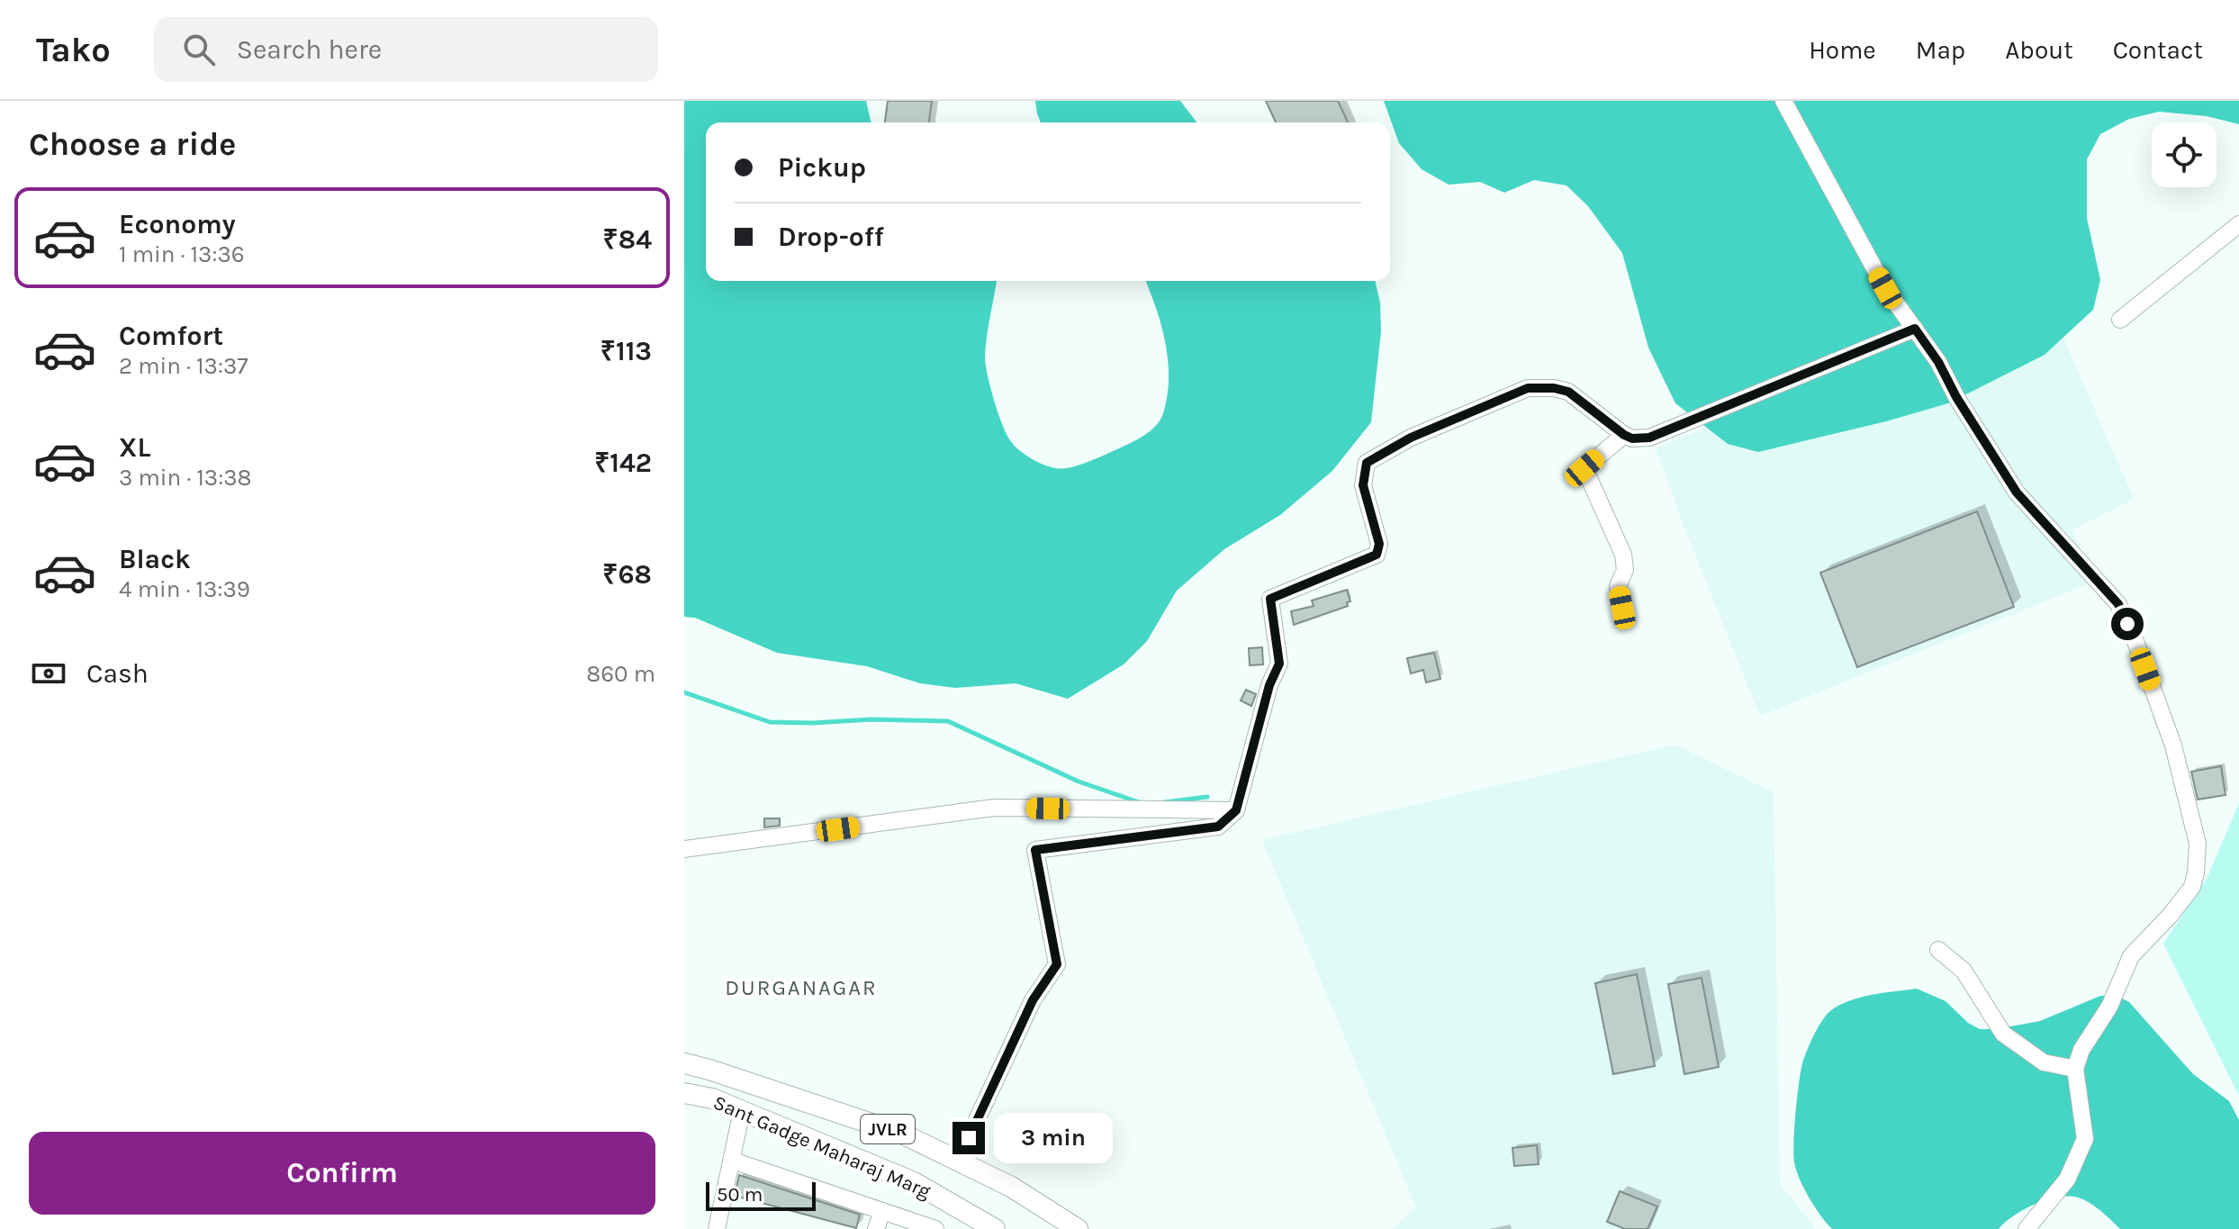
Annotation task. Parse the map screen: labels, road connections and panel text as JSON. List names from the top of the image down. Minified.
{"streets":{"main road":["JVLR","Sant Gadge Maharaj Marg"]},"districts":["DURGANAGAR"],"scale_bar":"50 m","page":{"header":"Tako","search":"Search here","nav":["Home","Map","About","Contact"],"heading":"Choose a ride","banner":["Pickup","Drop-off"],"list":[{"name":"Economy","note":"1 min · 13:36","value":"₹84"},{"name":"Comfort","note":"2 min · 13:37","value":"₹113"},{"name":"XL","note":"3 min · 13:38","value":"₹142"},{"name":"Black","note":"4 min · 13:39","value":"₹68"}],"pay":["Cash","860 m"],"bubble":"3 min","buttons":"Confirm","scale":"50 m"}}
